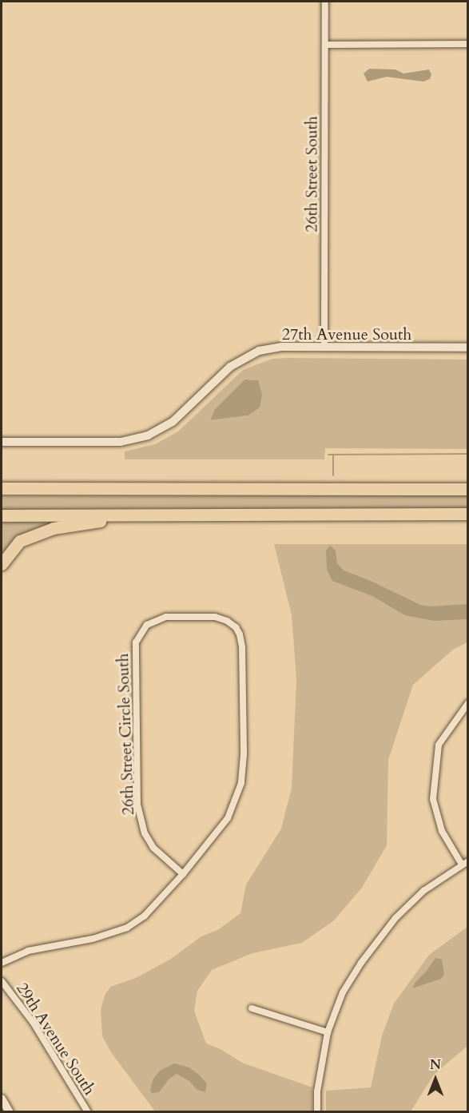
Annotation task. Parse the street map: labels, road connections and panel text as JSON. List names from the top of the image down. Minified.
{"streets":{"street":["26th Street South","27th Avenue South","26th Street Circle South","29th Avenue South"]},"crossings":[["26th Street South","27th Avenue South"]],"north":"top"}
